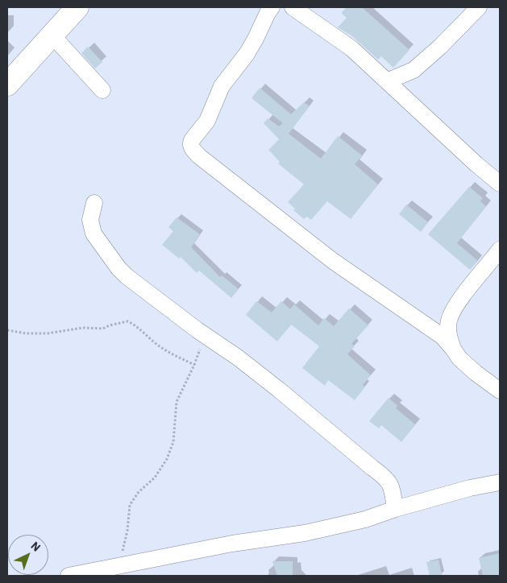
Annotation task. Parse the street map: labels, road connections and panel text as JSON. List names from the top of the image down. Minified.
{"north":"top right"}
